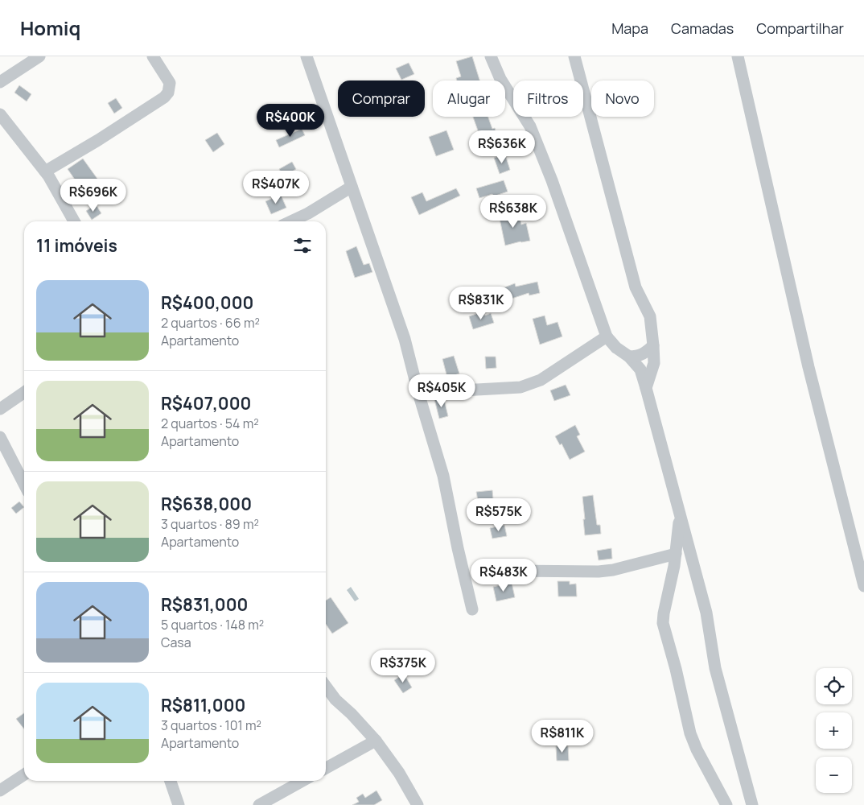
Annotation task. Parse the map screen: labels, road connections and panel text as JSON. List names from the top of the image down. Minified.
{"page":{"header":"Homiq","nav":["Mapa","Camadas","Compartilhar"],"chip":["Comprar","Alugar","Filtros","Novo"],"price":["R$400K","R$636K","R$407K","R$696K","R$638K","R$831K","R$405K","R$575K","R$483K","R$375K","R$811K"],"heading":"11 imóveis","list":[{"name":"R$400,000","note":"2 quartos · 66 m² · Apartamento"},{"name":"R$407,000","note":"2 quartos · 54 m² · Apartamento"},{"name":"R$638,000","note":"3 quartos · 89 m² · Apartamento"},{"name":"R$831,000","note":"5 quartos · 148 m² · Casa"},{"name":"R$811,000","note":"3 quartos · 101 m² · Apartamento"}],"map_buttons":["+","−"]}}
